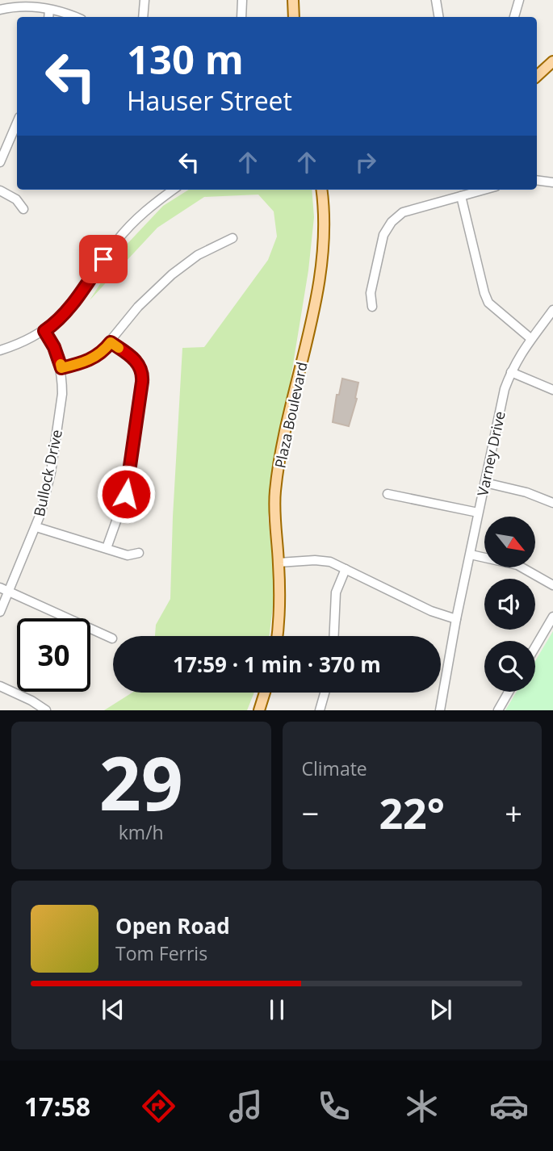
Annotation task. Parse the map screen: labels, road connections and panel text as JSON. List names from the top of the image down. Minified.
{"streets":{"main road":["Plaza Boulevard"],"street":["Varney Drive","Bullock Drive"]},"north":"bottom right","page":{"turn":["130 m","Hauser Street"],"limit":"30","trip":"17:59 · 1 min · 370 m","tile":[["29","km/h"],"Climate"],"heat":["−","22°","+"],"song":["Open Road","Tom Ferris"],"tabs":"17:58"}}
